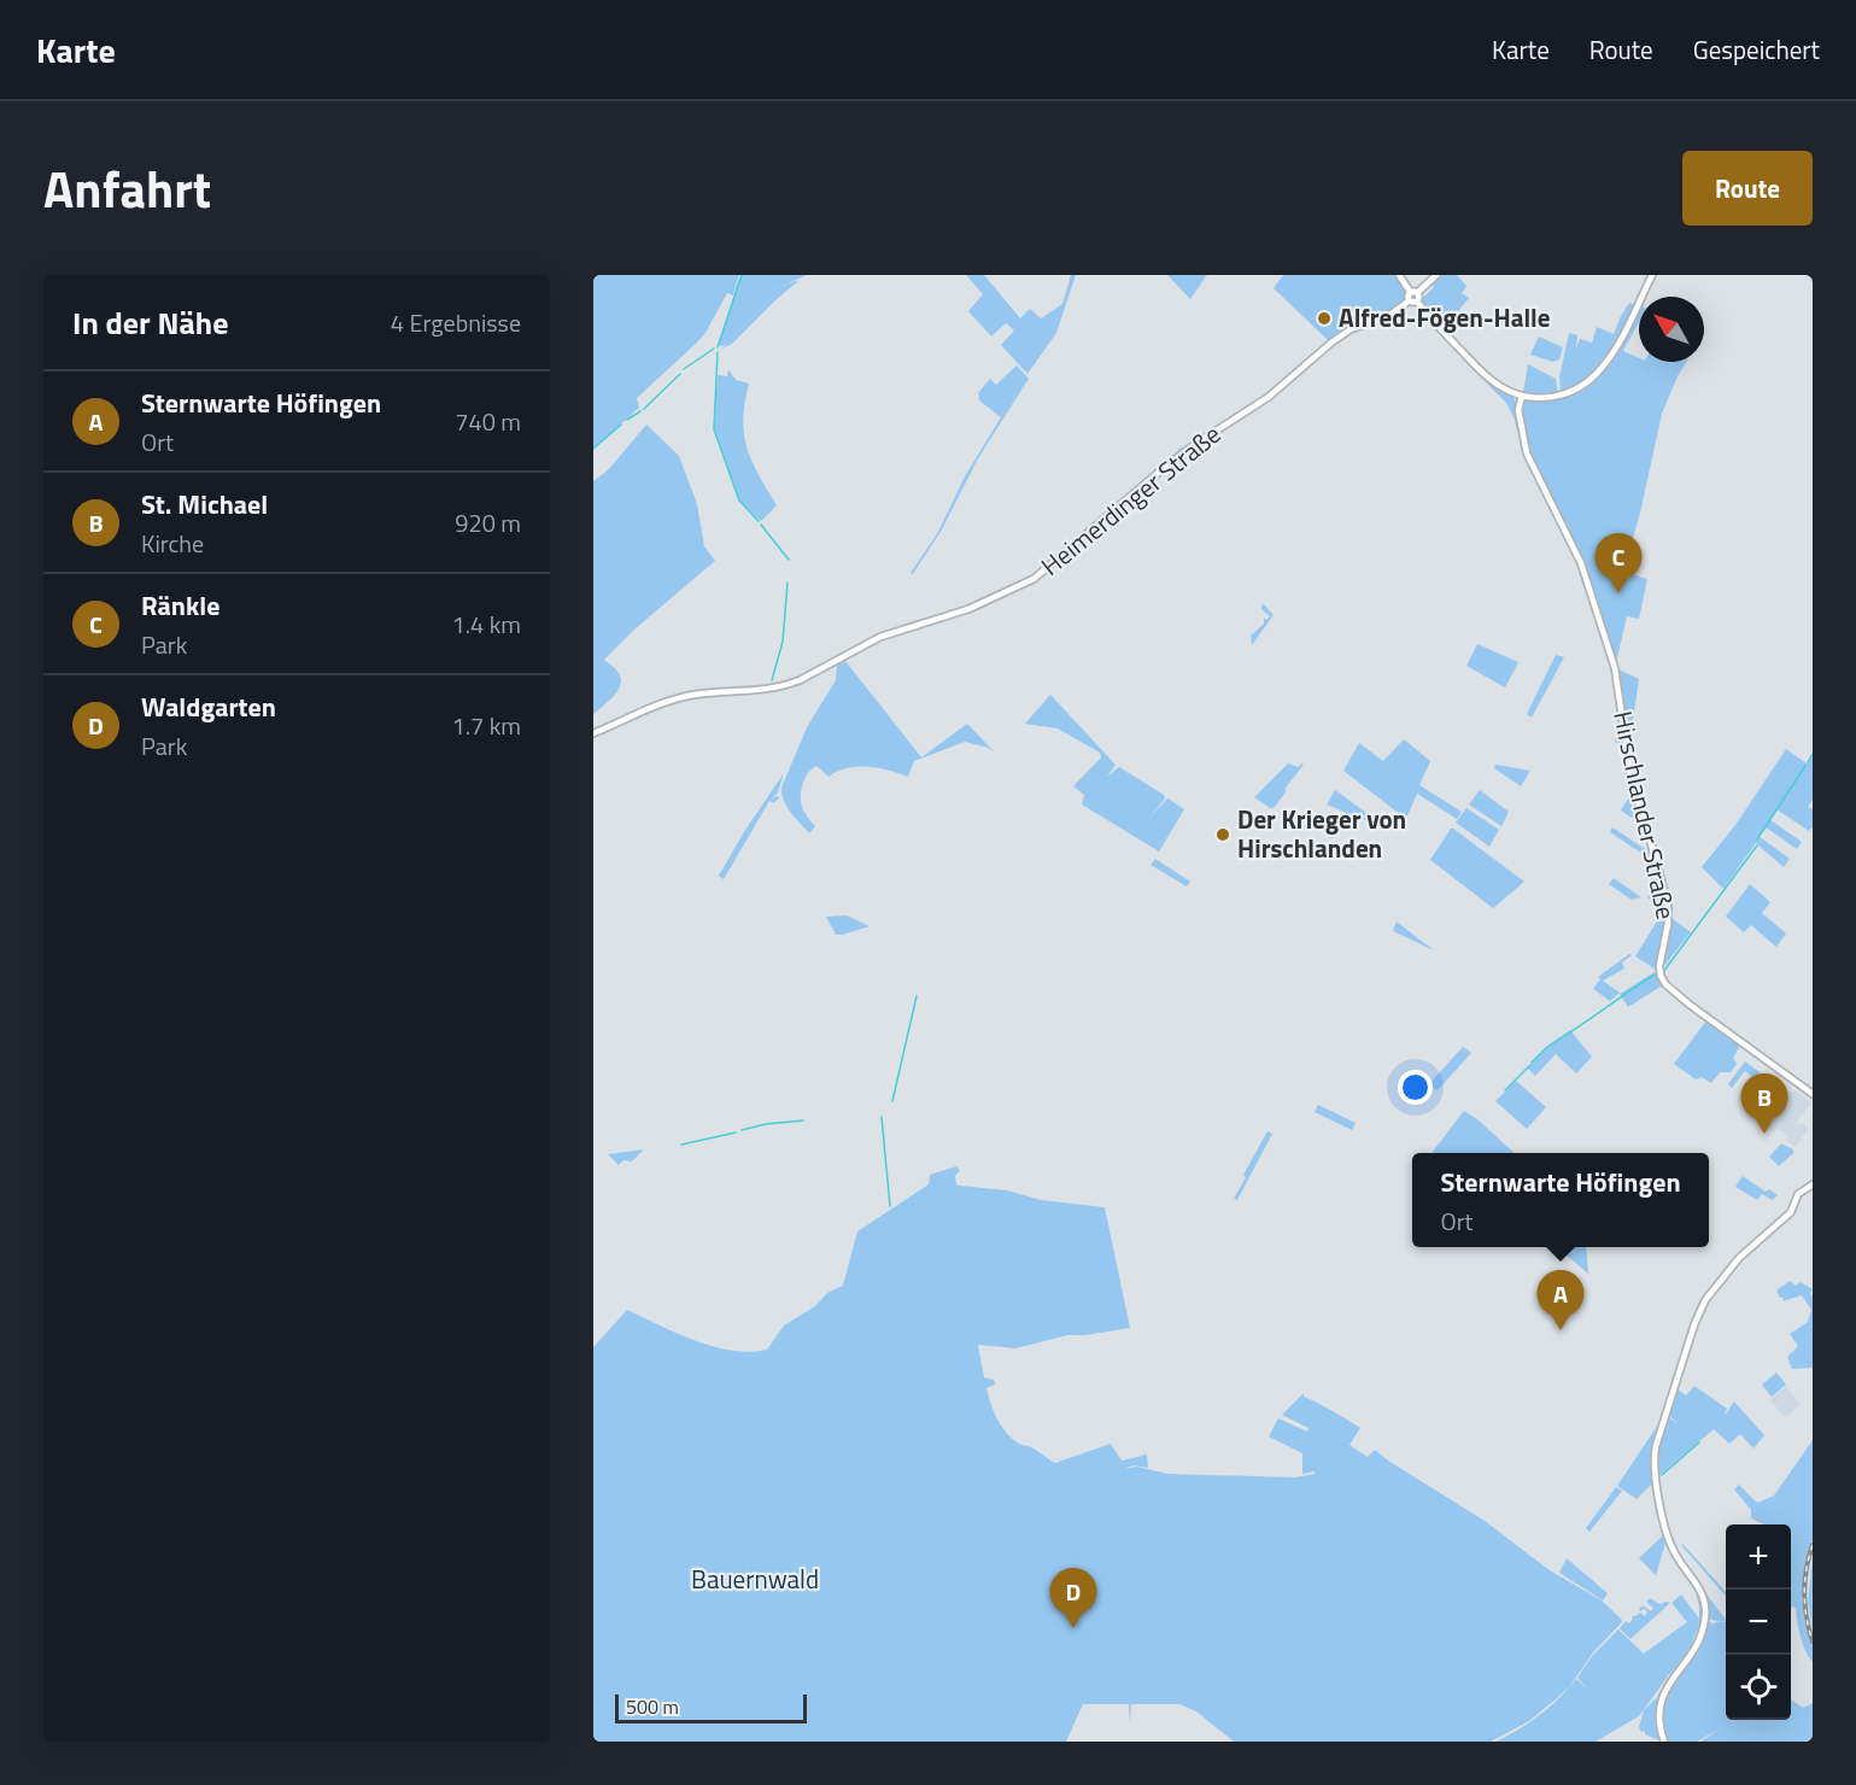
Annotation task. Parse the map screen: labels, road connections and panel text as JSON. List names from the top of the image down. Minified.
{"streets":{"main road":["Heimerdinger Straße","Hirschlander Straße"]},"parks":["Bauernwald"],"places":["Alfred-Fögen-Halle","Der Krieger von Hirschlanden"],"scale_bar":"500 m","north":"top left","page":{"header":"Karte","nav":["Karte","Route","Gespeichert"],"title":"Anfahrt","buttons":"Route","heading":["In der Nähe","4 Ergebnisse"],"list":[{"mark":"A","name":"Sternwarte Höfingen","note":"Ort","value":"740 m"},{"mark":"B","name":"St. Michael","note":"Kirche","value":"920 m"},{"mark":"C","name":"Ränkle","note":"Park","value":"1.4 km"},{"mark":"D","name":"Waldgarten","note":"Park","value":"1.7 km"}],"pins":["C","B","A","D"],"popup":["Sternwarte Höfingen","Ort"],"map_buttons":["+","−"],"scale":"500 m"}}
